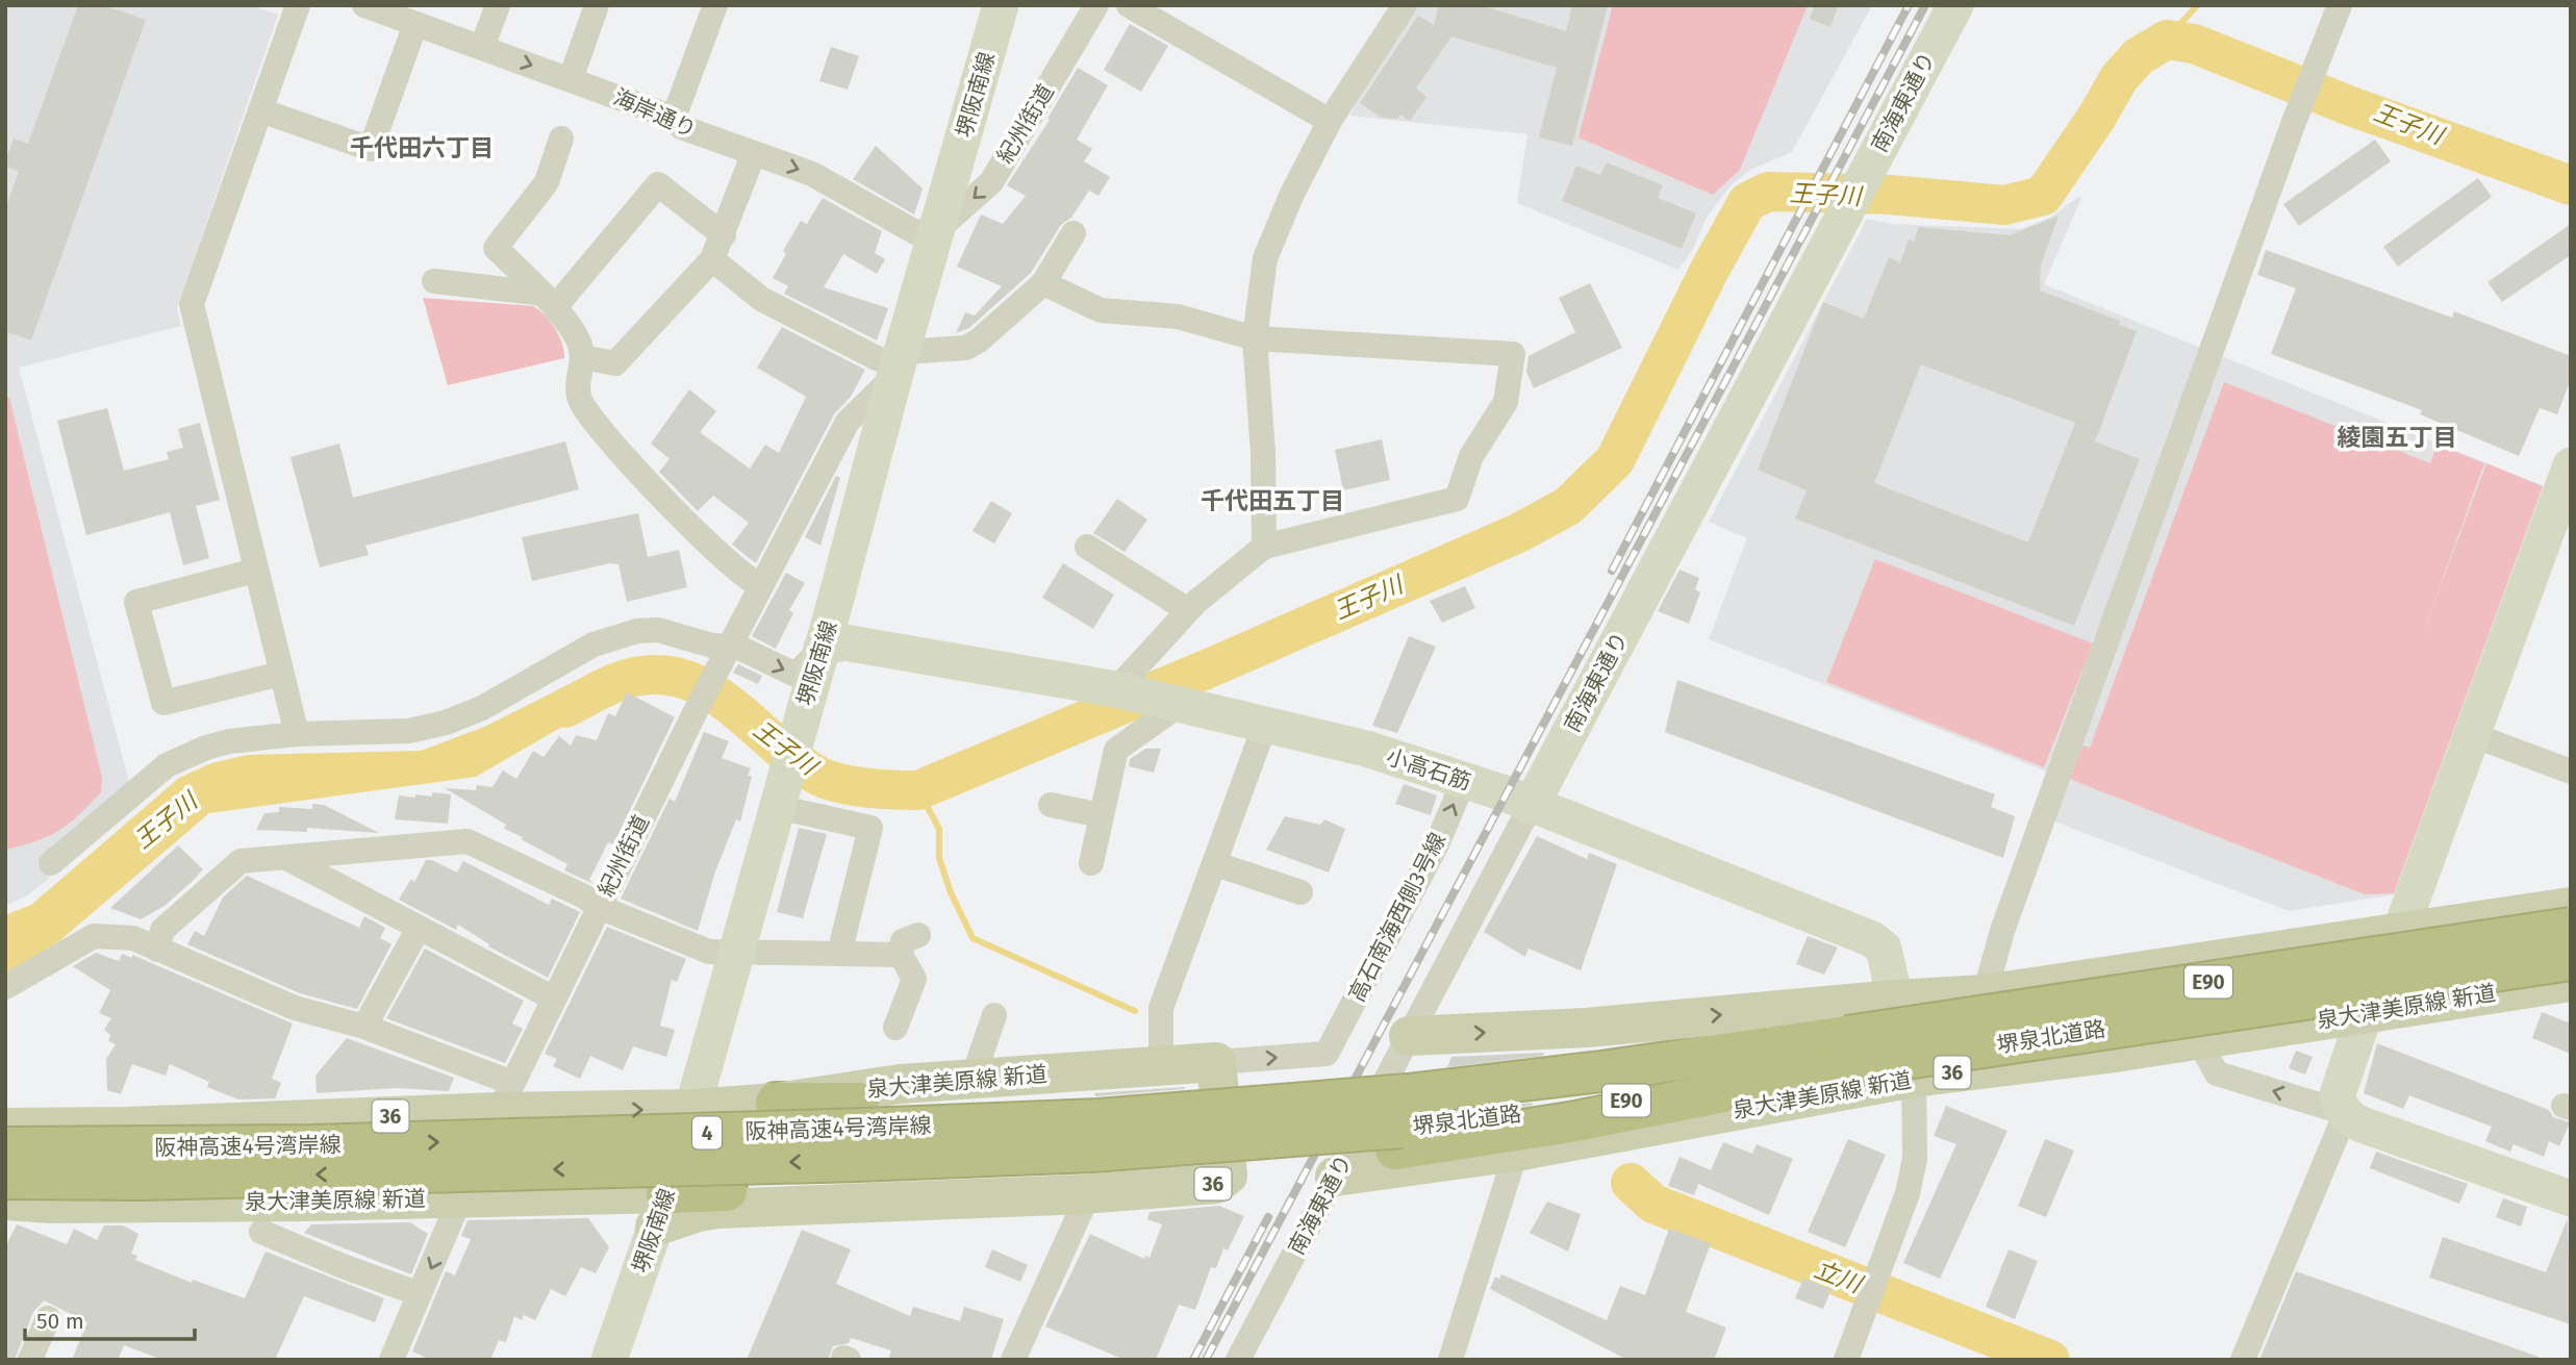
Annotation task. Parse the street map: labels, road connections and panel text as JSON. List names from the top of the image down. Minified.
{"streets":{"highway":["E90","堺泉北道路","阪神高速4号湾岸線","4"],"main road":["泉大津美原線 新道","36"],"street":["堺阪南線","南海東通り","海岸通り","紀州街道","小高石筋","高石南海西側3号線"]},"crossings":[["堺阪南線","海岸通り"],["堺阪南線","紀州街道"],["堺阪南線","小高石筋"],["堺阪南線","泉大津美原線 新道"],["南海東通り","小高石筋"],["南海東通り","泉大津美原線 新道"],["海岸通り","紀州街道"],["紀州街道","泉大津美原線 新道"],["小高石筋","高石南海西側3号線"],["小高石筋","泉大津美原線 新道"],["高石南海西側3号線","泉大津美原線 新道"],["堺泉北道路","阪神高速4号湾岸線"]],"districts":["千代田六丁目","綾園五丁目","千代田五丁目"],"water":["王子川","立川"],"scale_bar":"50 m"}
